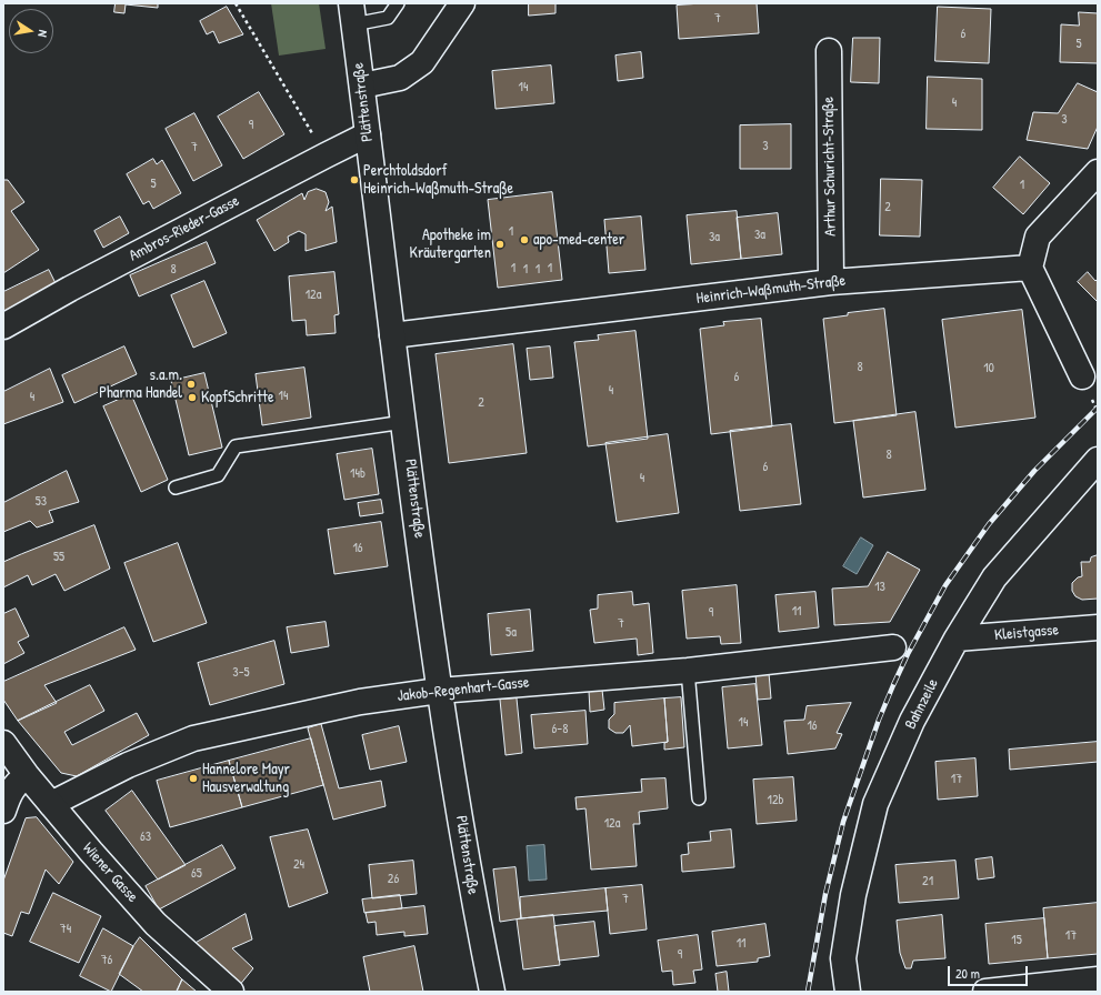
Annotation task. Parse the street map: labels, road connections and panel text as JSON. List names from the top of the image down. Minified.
{"streets":{"street":["Plättenstraße","Arthur Schuricht-Straße","Ambros-Rieder-Gasse","Heinrich-Waßmuth-Straße","Kleistgasse","Jakob-Regenhart-Gasse","Bahnzeile","Wiener Gasse"]},"crossings":[["Plättenstraße","Ambros-Rieder-Gasse"],["Plättenstraße","Heinrich-Waßmuth-Straße"],["Plättenstraße","Jakob-Regenhart-Gasse"],["Arthur Schuricht-Straße","Heinrich-Waßmuth-Straße"],["Kleistgasse","Bahnzeile"],["Jakob-Regenhart-Gasse","Wiener Gasse"]],"places":["Perchtoldsdorf Heinrich-Waßmuth-Straße","apo-med-center","Apotheke im Kräutergarten","s.a.m. Pharma Handel","KopfSchritte","Hannelore Mayr Hausverwaltung"],"house_numbers":["7","6","5","14","4","3","9","3","7","5","1","2","1","3a","3a","1","1","8","1","1","12a","8","10","6","4","14","4","2","8","6","14b","4","53","16","55","13","11","9","7","5a","3-5","14","16","6-8","17","12b","12a","63","24","65","26","21","7","74","17","15","11","9","76"],"scale_bar":"20 m","north":"right"}
